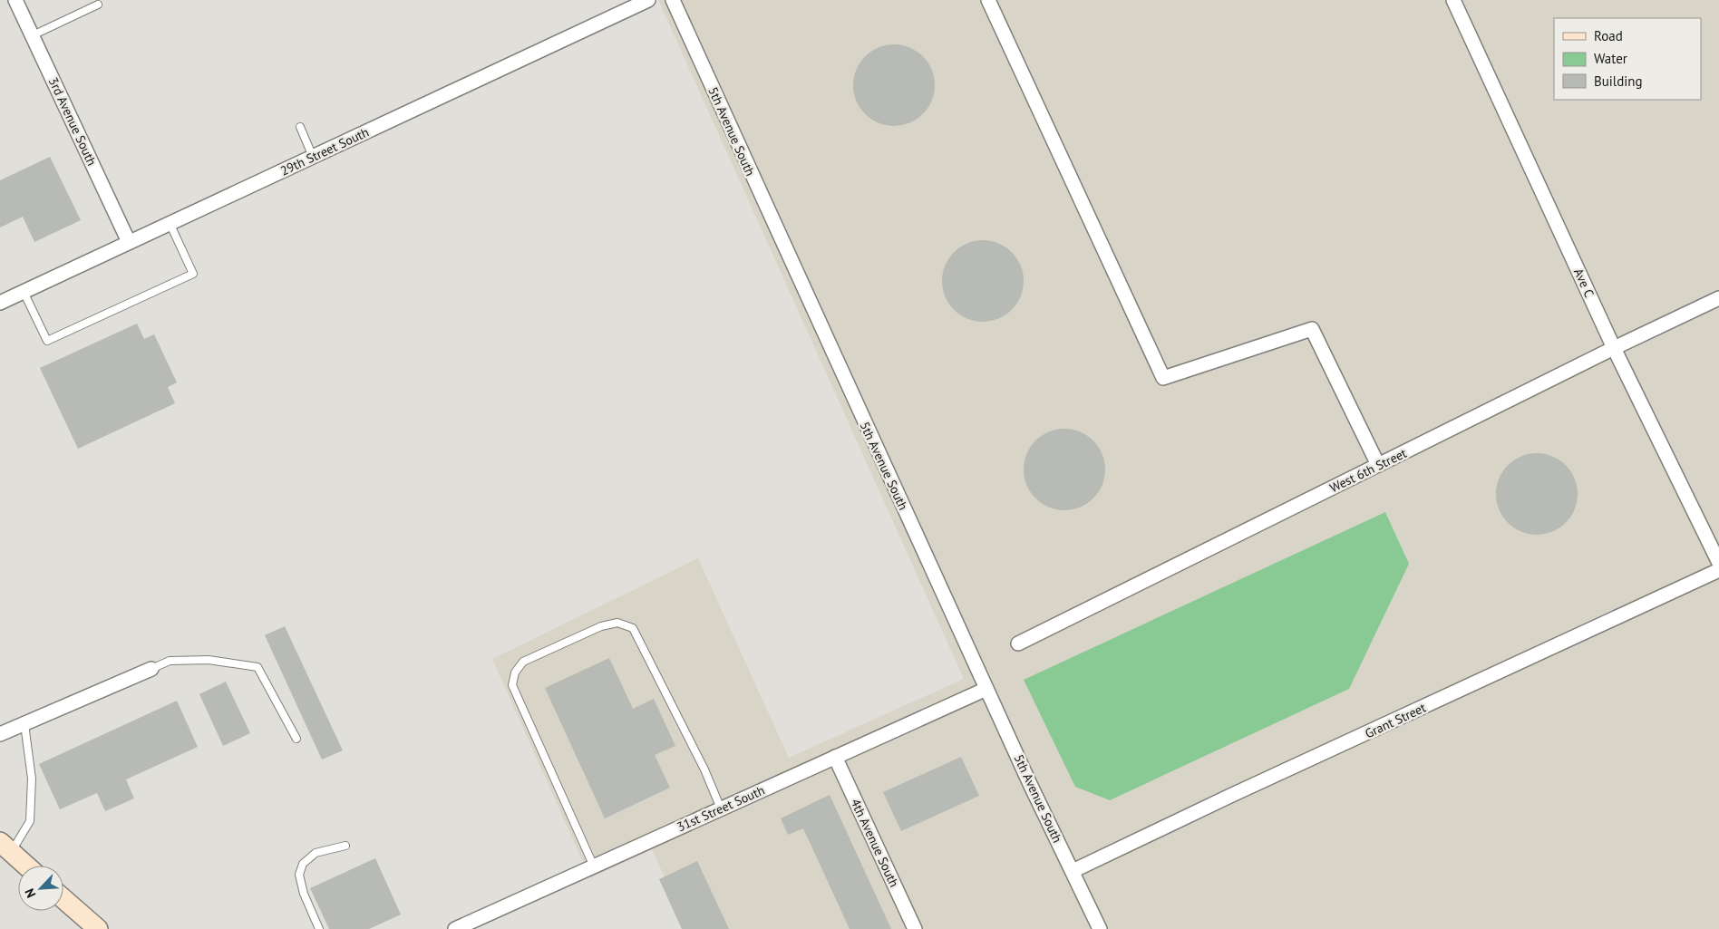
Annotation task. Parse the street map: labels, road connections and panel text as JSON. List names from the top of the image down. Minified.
{"streets":{"street":["3rd Avenue South","5th Avenue South","29th Street South","Ave C","West 6th Street","Grant Street","31st Street South","4th Avenue South"]},"crossings":[["3rd Avenue South","29th Street South"],["5th Avenue South","Grant Street"],["5th Avenue South","31st Street South"],["Ave C","West 6th Street"],["31st Street South","4th Avenue South"]],"legend":["Road","Water","Building"],"north":"bottom left"}
